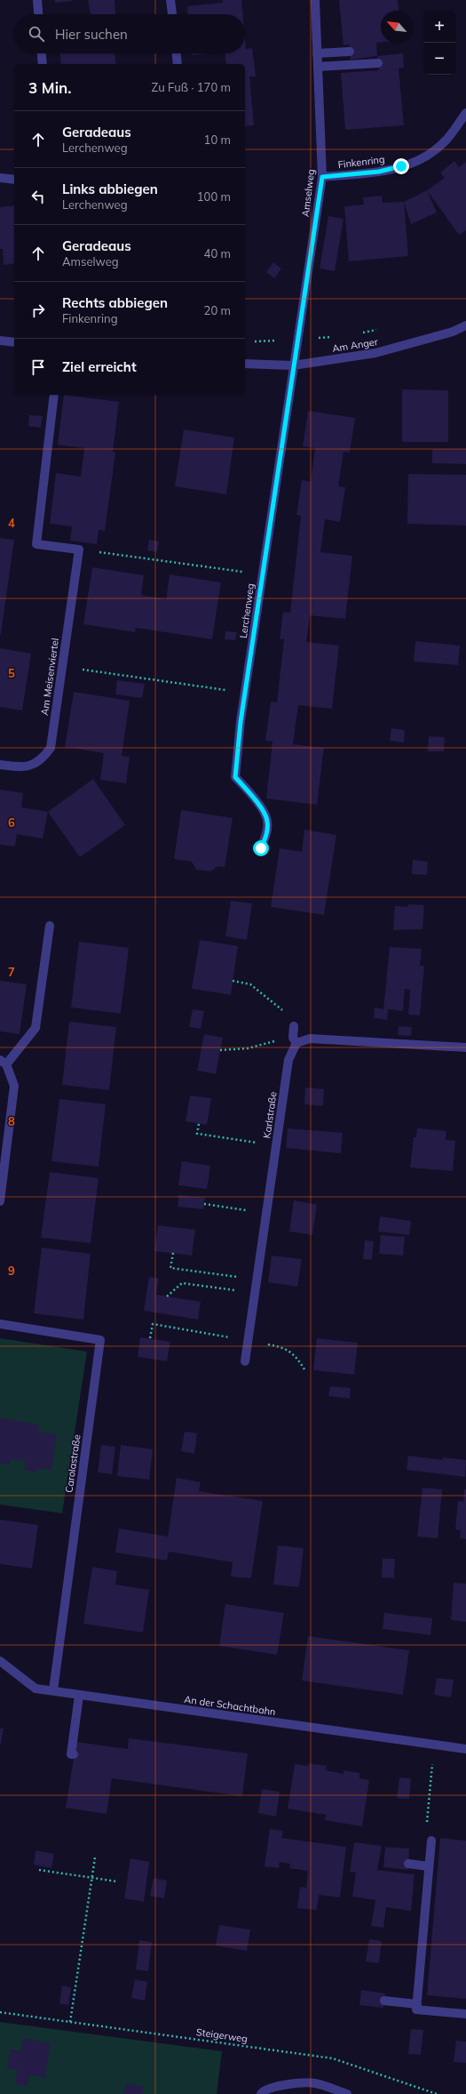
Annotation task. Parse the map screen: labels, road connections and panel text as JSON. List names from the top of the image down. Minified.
{"streets":{"street":["Finkenring","Amselweg","Am Anger","Lerchenweg","Am Meisenviertel","Karlstraße","Carolastraße","An der Schachtbahn"],"path":["Steigerweg"]},"crossings":[["Finkenring","Amselweg"],["Amselweg","Am Anger"],["Amselweg","Lerchenweg"],["Am Anger","Lerchenweg"],["Carolastraße","An der Schachtbahn"]],"north":"top left","page":{"map_buttons":["+","−"],"search":"Hier suchen","heading":["3 Min.","Zu Fuß · 170 m"],"list":[["Geradeaus","Lerchenweg","10 m"],["Links abbiegen","Lerchenweg","100 m"],["Geradeaus","Amselweg","40 m"],["Rechts abbiegen","Finkenring","20 m"],"Ziel erreicht"]},"grid":{"rows":["4","5","6","7","8","9"]}}
